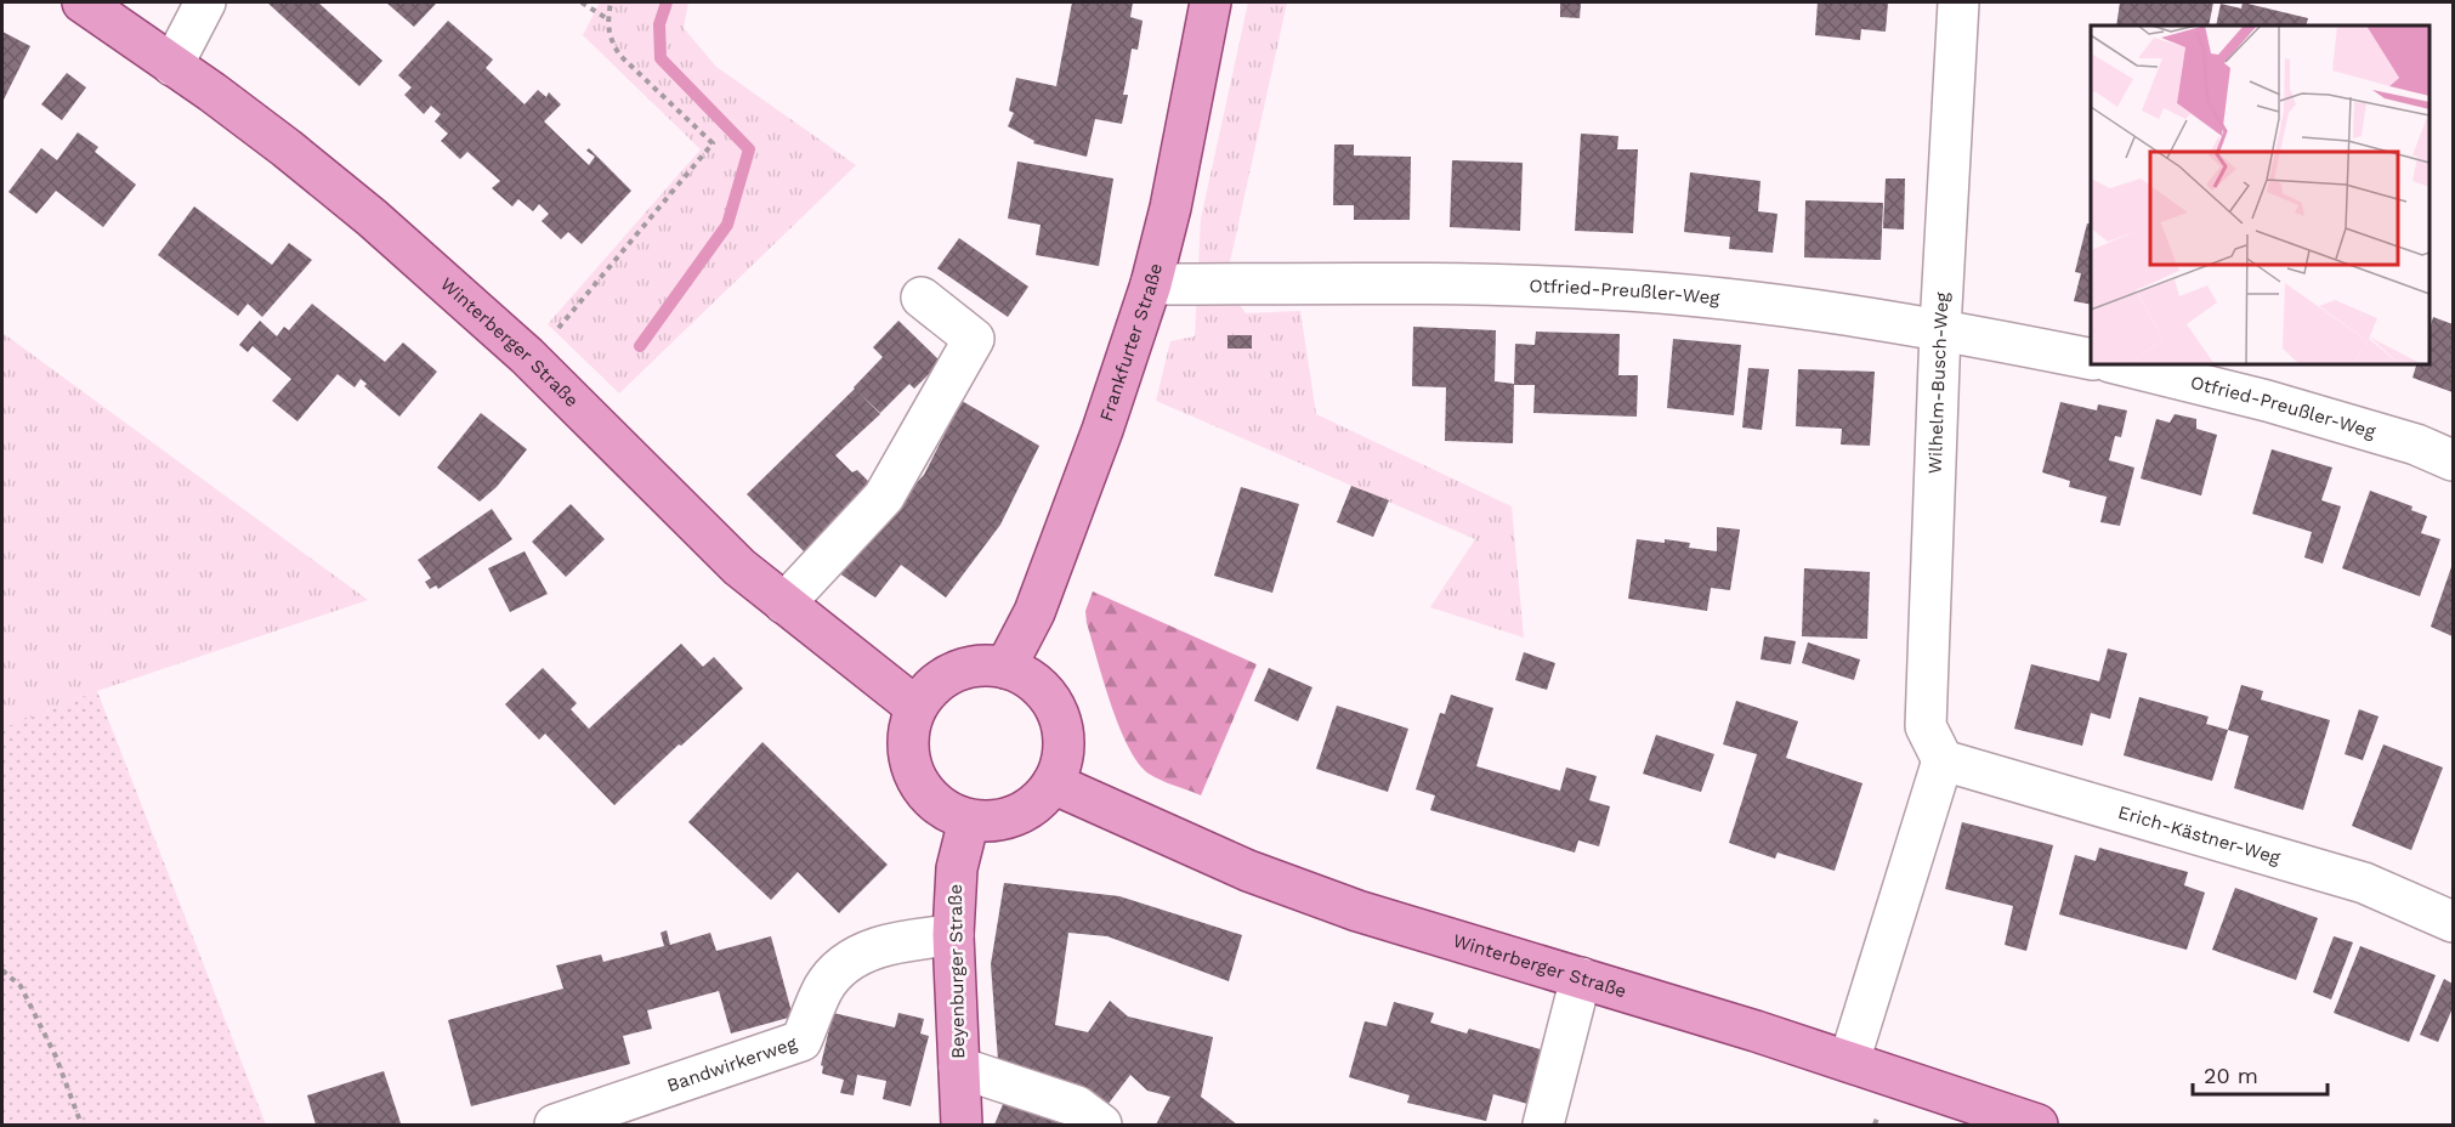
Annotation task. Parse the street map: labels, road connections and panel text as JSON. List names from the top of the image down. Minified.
{"streets":{"main road":["Frankfurter Straße","Winterberger Straße","Beyenburger Straße"],"street":["Otfried-Preußler-Weg","Wilhelm-Busch-Weg","Erich-Kästner-Weg","Bandwirkerweg"]},"crossings":[["Otfried-Preußler-Weg","Frankfurter Straße"],["Otfried-Preußler-Weg","Wilhelm-Busch-Weg"],["Frankfurter Straße","Winterberger Straße"],["Frankfurter Straße","Beyenburger Straße"],["Winterberger Straße","Beyenburger Straße"],["Wilhelm-Busch-Weg","Erich-Kästner-Weg"],["Beyenburger Straße","Bandwirkerweg"]],"scale_bar":"20 m"}
